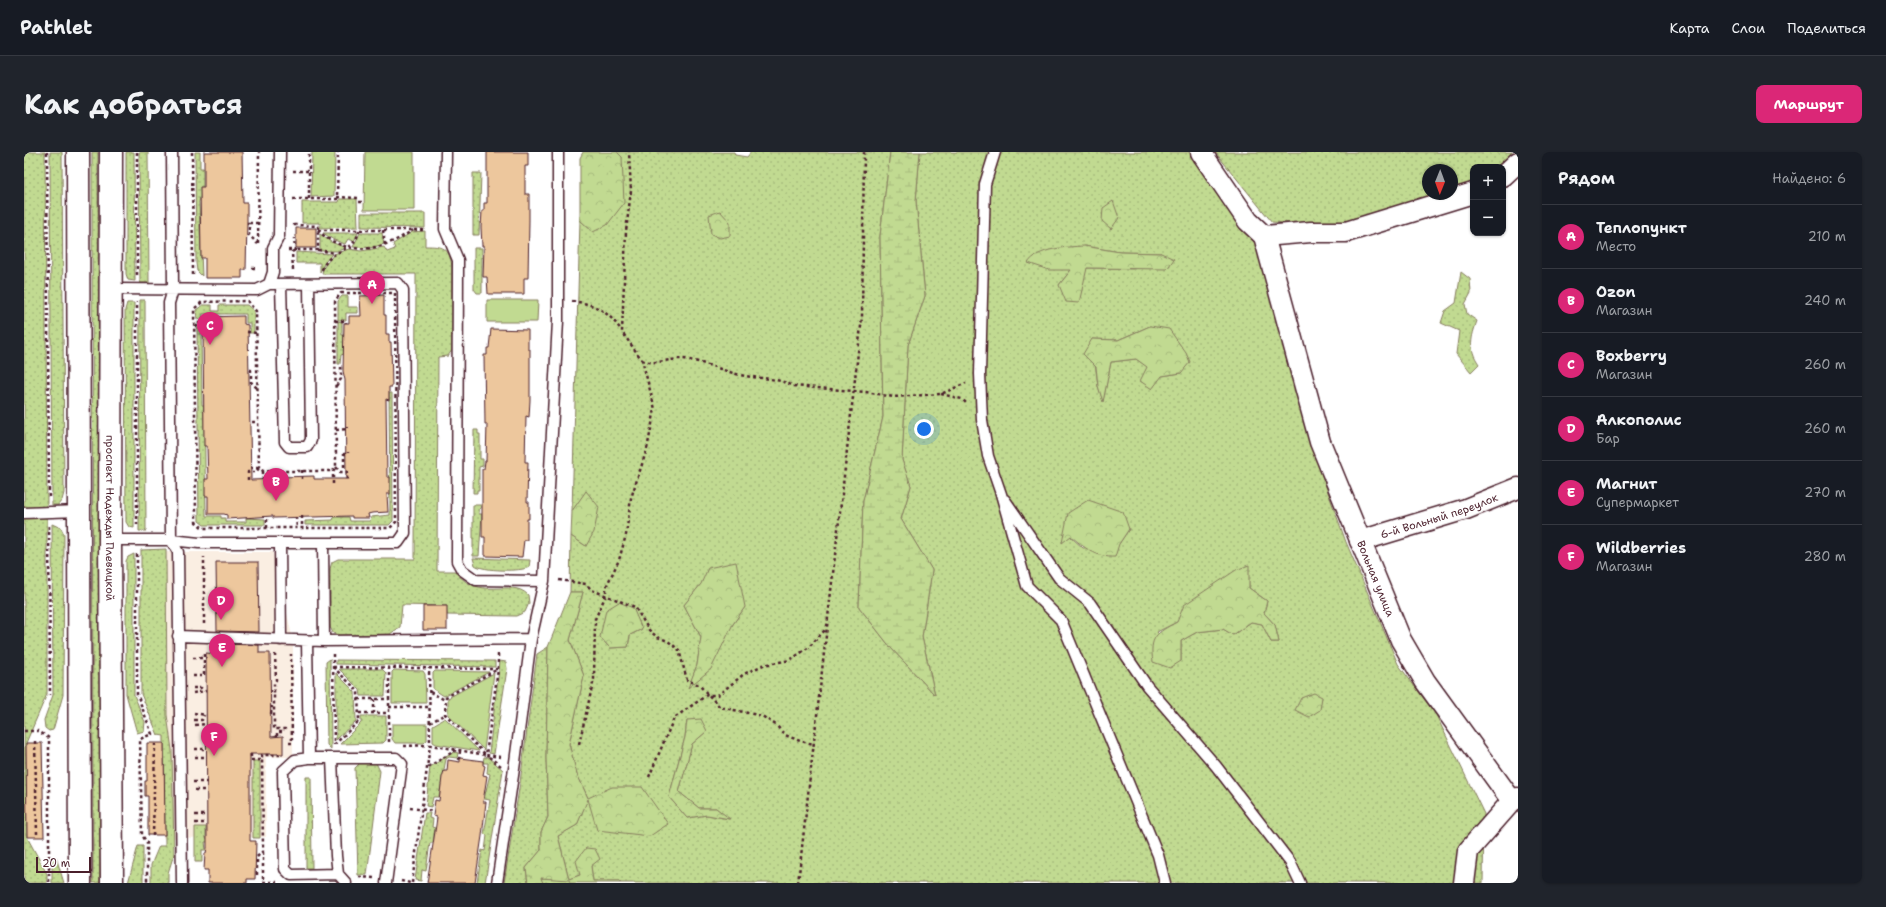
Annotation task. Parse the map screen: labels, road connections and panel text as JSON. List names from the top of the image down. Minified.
{"streets":{"main road":["проспект Надежды Плевицкой"],"street":["6-й Вольный переулок","Вольная улица"]},"crossings":[["6-й Вольный переулок","Вольная улица"]],"scale_bar":"20 m","north":"bottom","page":{"header":"Pathlet","nav":["Карта","Слои","Поделиться"],"title":"Как добраться","buttons":"Маршрут","heading":["Рядом","Найдено: 6"],"map_buttons":["+","−"],"list":[{"mark":"A","name":"Теплопункт","note":"Место","value":"210 m"},{"mark":"B","name":"Ozon","note":"Магазин","value":"240 m"},{"mark":"C","name":"Boxberry","note":"Магазин","value":"260 m"},{"mark":"D","name":"Алкополис","note":"Бар","value":"260 m"},{"mark":"E","name":"Магнит","note":"Супермаркет","value":"270 m"},{"mark":"F","name":"Wildberries","note":"Магазин","value":"280 m"}],"pins":["A","C","B","D","E","F"],"scale":"20 m"}}
